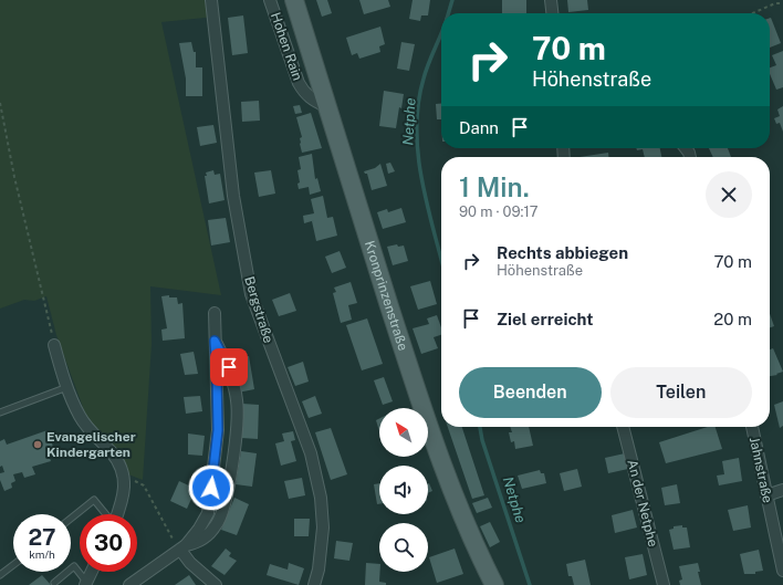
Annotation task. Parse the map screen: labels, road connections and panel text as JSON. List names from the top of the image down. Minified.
{"streets":{"main road":["Kronprinzenstraße"],"street":["Hohen Rain","Bergstraße","Jahnstraße","An der Netphe"]},"crossings":[["Hohen Rain","Kronprinzenstraße"]],"water":["Netphe"],"places":["Evangelischer Kindergarten"],"north":"top left","page":{"turn":["70 m","Höhenstraße"],"then":"Dann","heading":["1 Min.","90 m · 09:17"],"list":[{"name":"Rechts abbiegen","note":"Höhenstraße","value":"70 m"},{"name":"Ziel erreicht","value":"20 m"}],"buttons":["Beenden","Teilen"],"speed":"27 km/h","limit":"30"}}
